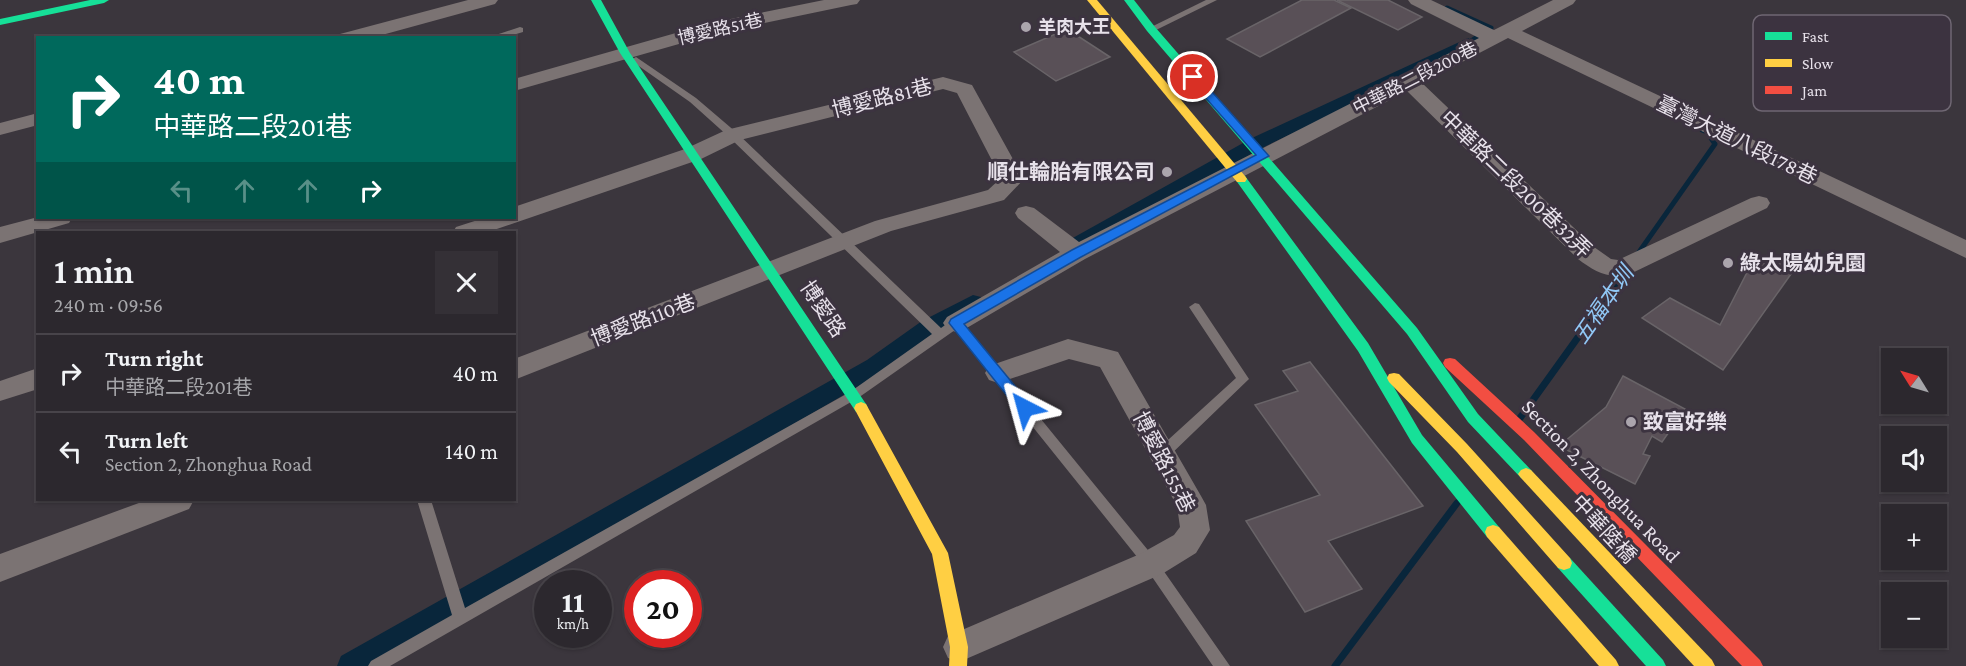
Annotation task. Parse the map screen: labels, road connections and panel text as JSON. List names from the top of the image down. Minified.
{"streets":{"main road":["博愛路","Section 2, Zhonghua Road","中華陸橋"],"street":["博愛路51巷","中華路二段200巷","博愛路81巷","臺灣大道八段178巷","中華路二段200巷32弄","博愛路110巷","博愛路155巷"]},"crossings":[["博愛路51巷","博愛路"],["中華路二段200巷","臺灣大道八段178巷"],["中華路二段200巷","中華路二段200巷32弄"],["中華路二段200巷","Section 2, Zhonghua Road"],["博愛路81巷","博愛路"],["博愛路81巷","博愛路110巷"],["博愛路","博愛路110巷"],["博愛路","博愛路155巷"],["Section 2, Zhonghua Road","中華陸橋"]],"water":["五福本圳"],"places":["羊肉大王","順仕輪胎有限公司","綠太陽幼兒園","致富好樂"],"legend":["Fast","Slow","Jam"],"north":"top left","page":{"turn":["40 m","中華路二段201巷"],"heading":["1 min","240 m · 09:56"],"list":[{"name":"Turn right","note":"中華路二段201巷","value":"40 m"},{"name":"Turn left","note":"Section 2, Zhonghua Road","value":"140 m"}],"map_buttons":["+","−"],"speed":"11 km/h","limit":"20"}}
